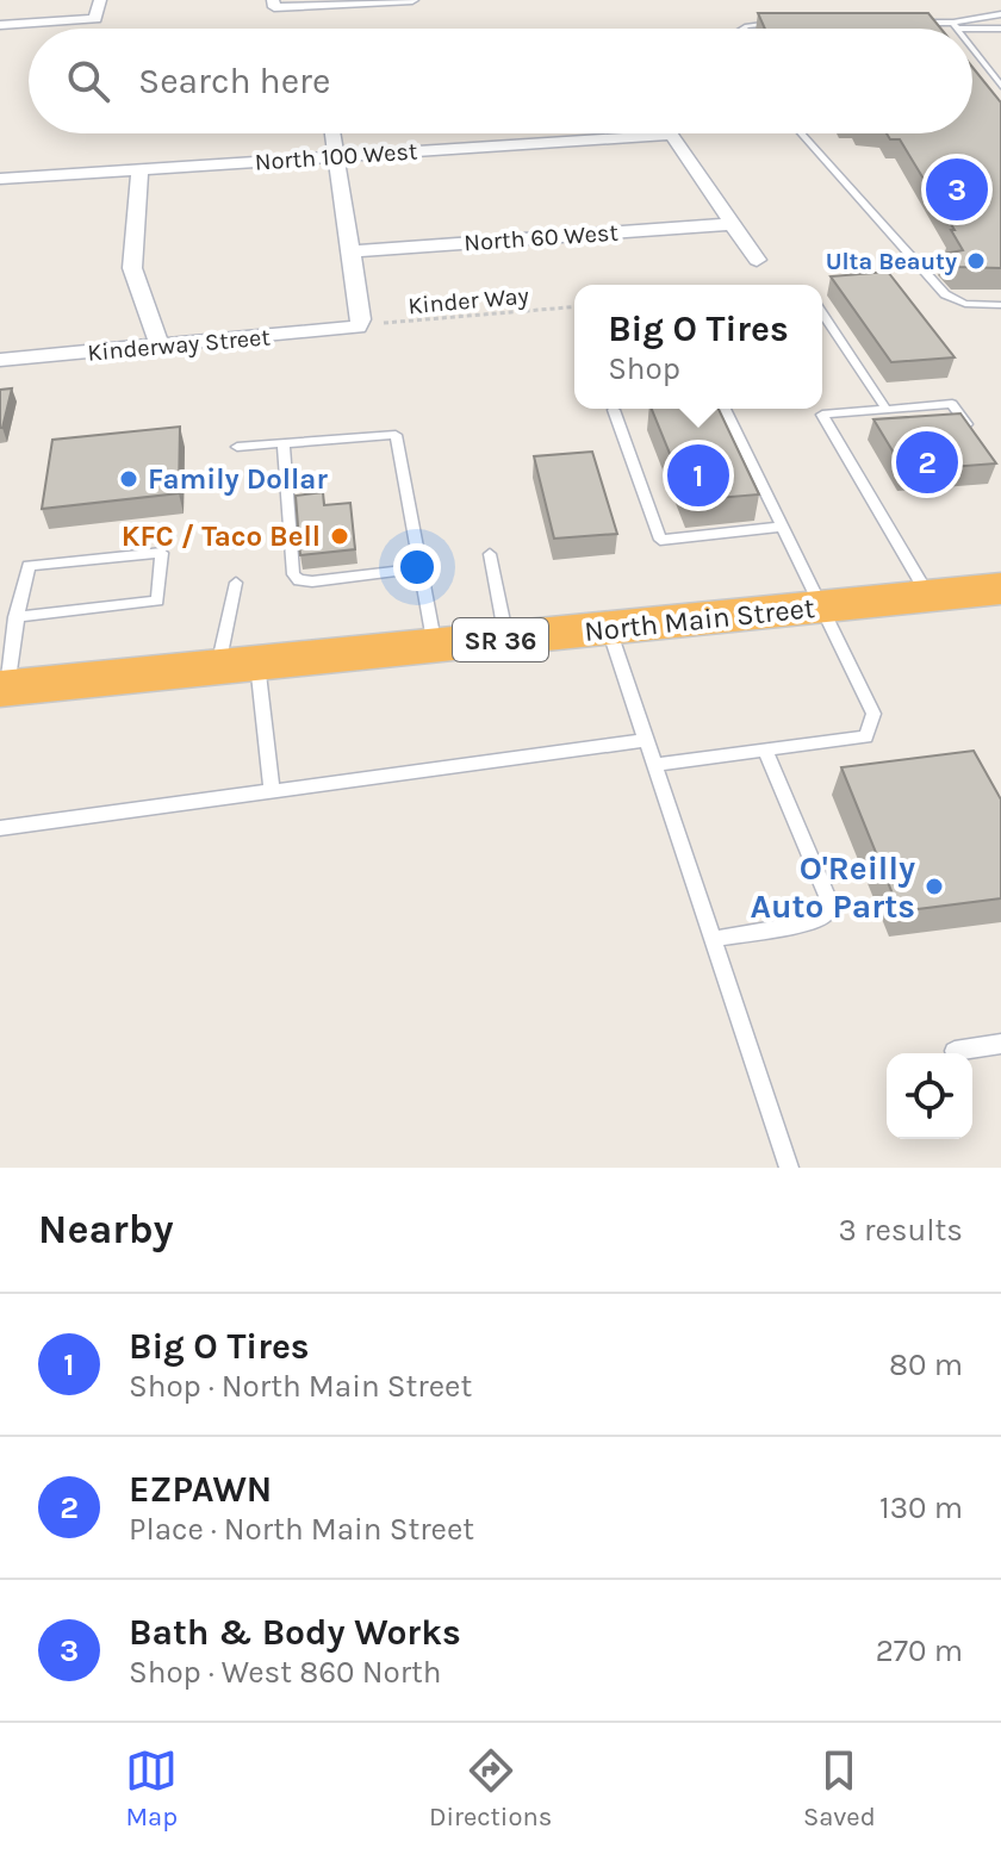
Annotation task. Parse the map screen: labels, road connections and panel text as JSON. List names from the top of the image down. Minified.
{"streets":{"highway":["North Main Street","SR 36"],"street":["North 100 West","North 60 West","Kinderway Street"],"path":["Kinder Way"]},"crossings":[["Kinder Way","Kinderway Street"]],"places":["Ulta Beauty","Family Dollar","KFC / Taco Bell","O'Reilly Auto Parts"],"page":{"search":"Search here","pins":["3","2","1"],"popup":["Big O Tires","Shop"],"heading":["Nearby","3 results"],"list":[{"mark":"1","name":"Big O Tires","note":"Shop · North Main Street","value":"80 m"},{"mark":"2","name":"EZPAWN","note":"Place · North Main Street","value":"130 m"},{"mark":"3","name":"Bath & Body Works","note":"Shop · West 860 North","value":"270 m"}],"nav":["Map","Directions","Saved"]}}
